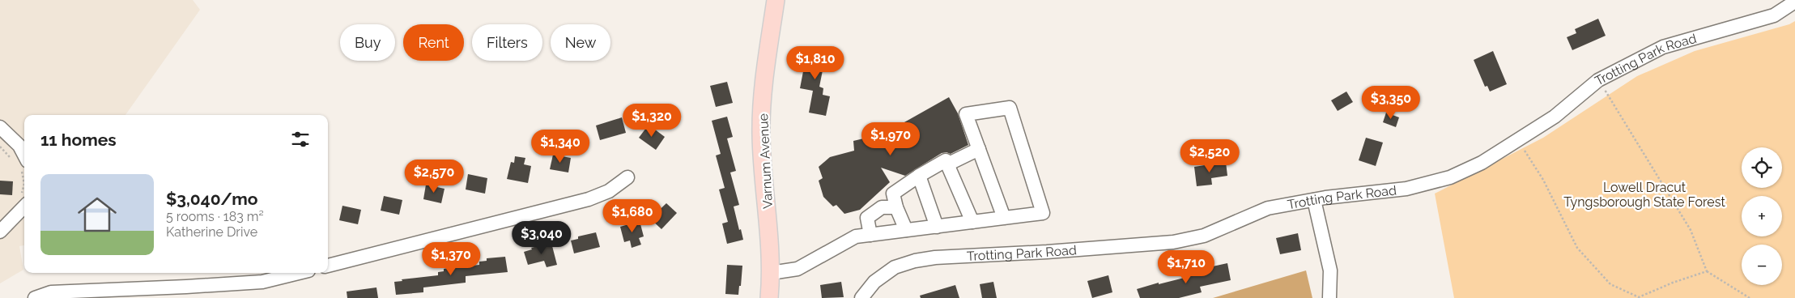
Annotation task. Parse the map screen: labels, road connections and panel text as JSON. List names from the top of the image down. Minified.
{"streets":{"main road":["Varnum Avenue"],"street":["Trotting Park Road"]},"parks":["Lowell Dracut Tyngsborough State Forest"],"page":{"chip":["Buy","Rent","Filters","New"],"price":["$1,810","$3,350","$1,320","$1,970","$1,340","$2,520","$2,570","$1,680","$3,040","$1,370","$1,710"],"heading":"11 homes","map_buttons":["+","−"],"list":[{"name":"$3,040/mo","note":"5 rooms · 183 m² · Katherine Drive"}]}}
